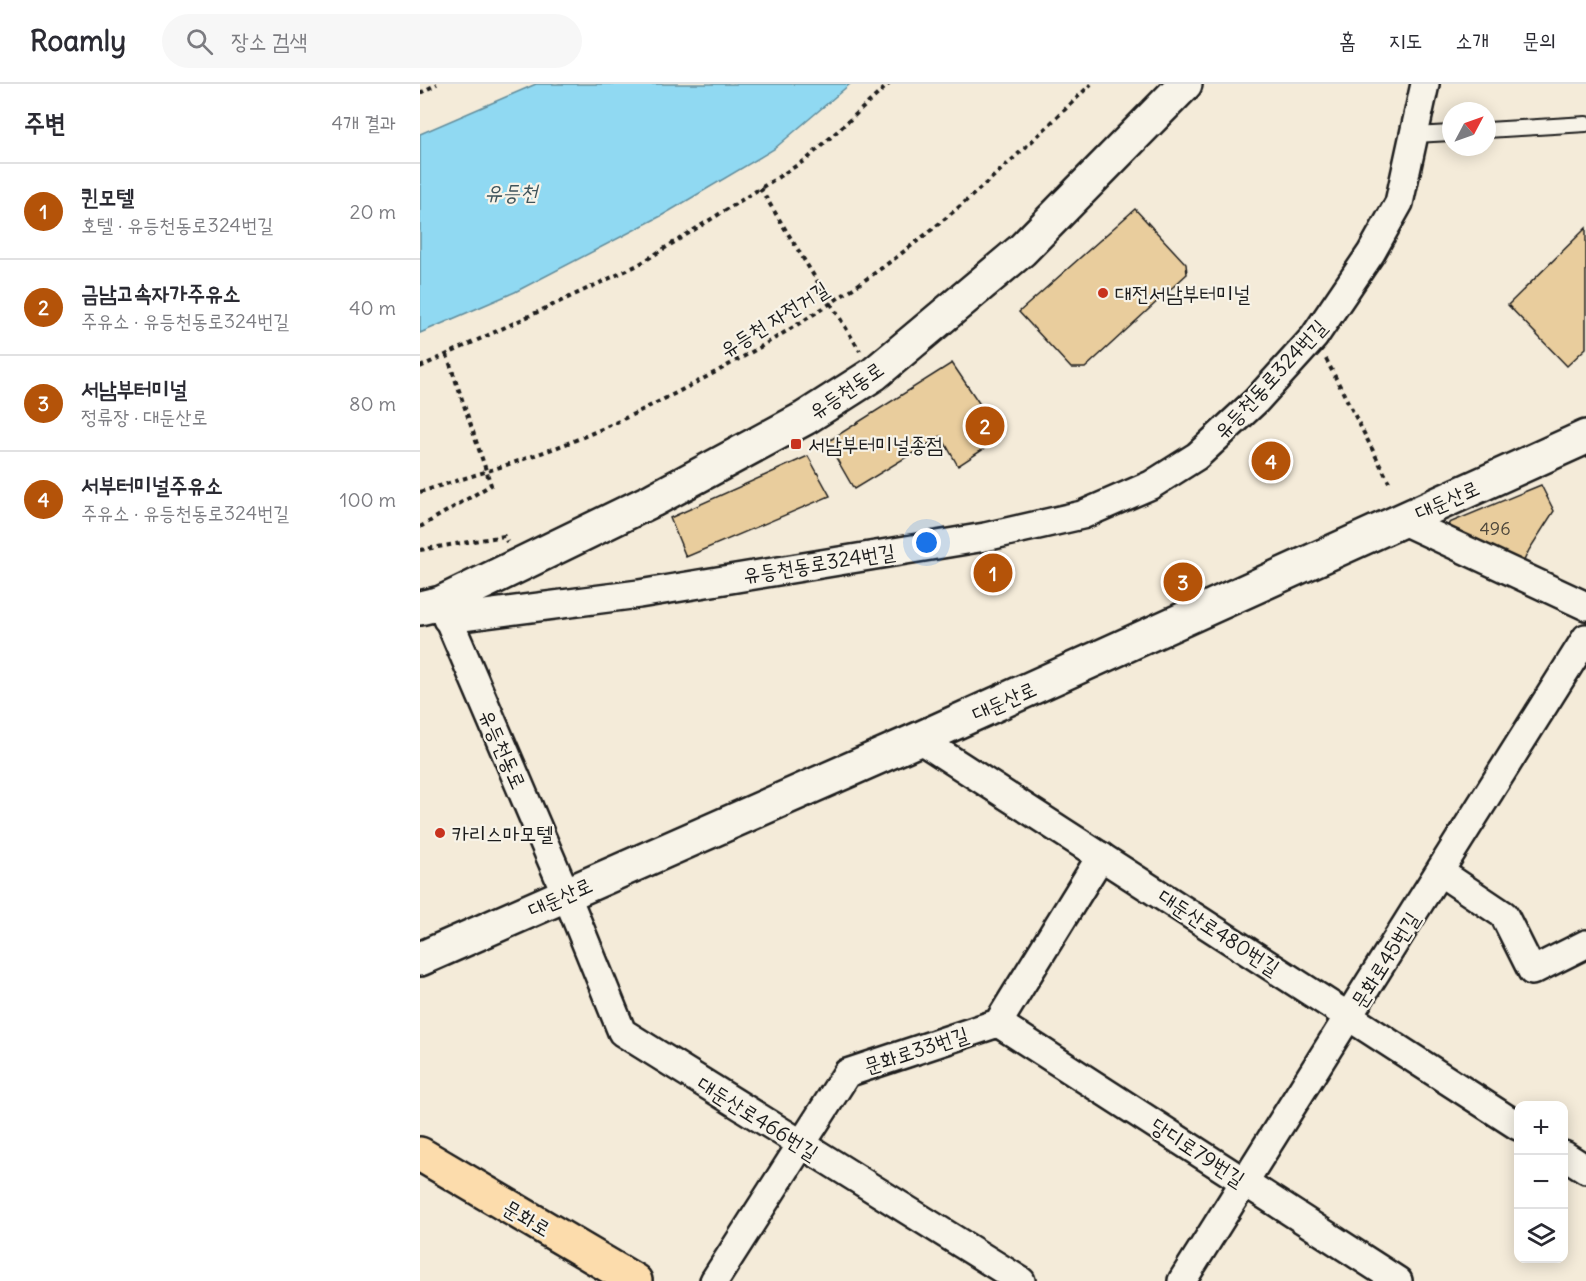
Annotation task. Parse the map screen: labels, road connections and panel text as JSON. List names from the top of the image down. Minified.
{"streets":{"main road":["유등천동로","대둔산로","문화로"],"street":["유등천동로324번길","대둔산로480번길","문화로45번길","문화로33번길","대둔산로466번길","당디로79번길"],"path":["유등천 자전거길"]},"crossings":[["유등천동로324번길","유등천동로"],["유등천동로","대둔산로"],["유등천동로","대둔산로466번길"],["대둔산로","대둔산로480번길"],["대둔산로","대둔산로466번길"],["대둔산로480번길","문화로45번길"],["문화로45번길","당디로79번길"],["문화로33번길","대둔산로466번길"],["문화로33번길","당디로79번길"]],"water":["유등천"],"places":{"other":["대전서남부터미널","카리스마모텔"],"transit":["서남부터미널종점"]},"house_numbers":["496"],"north":"top right","page":{"header":"Roamly","search":"장소 검색","nav":["홈","지도","소개","문의"],"heading":["주변","4개 결과"],"list":[{"mark":"1","name":"퀸모텔","note":"호텔 · 유등천동로324번길","value":"20 m"},{"mark":"2","name":"금남고속자가주유소","note":"주유소 · 유등천동로324번길","value":"40 m"},{"mark":"3","name":"서남부터미널","note":"정류장 · 대둔산로","value":"80 m"},{"mark":"4","name":"서부터미널주유소","note":"주유소 · 유등천동로324번길","value":"100 m"}],"pins":["2","4","1","3"],"map_buttons":["+","−"]}}
